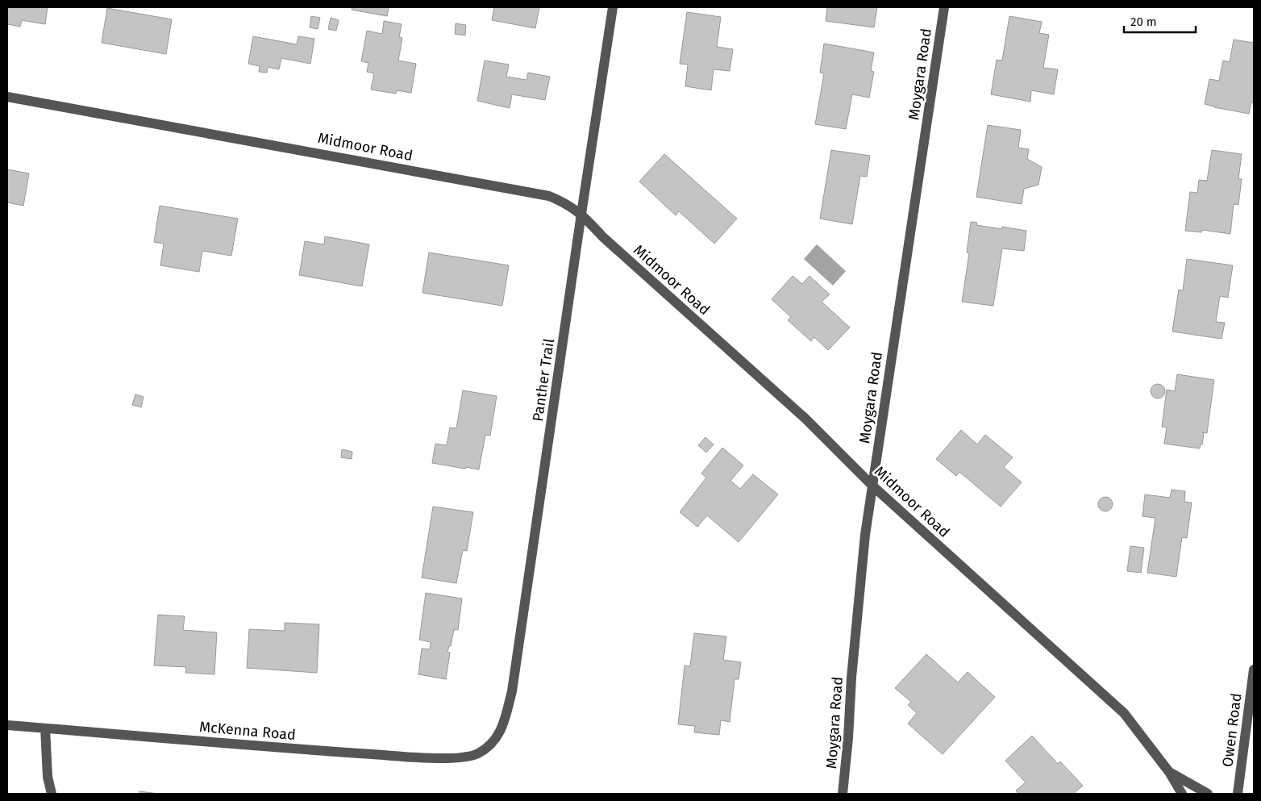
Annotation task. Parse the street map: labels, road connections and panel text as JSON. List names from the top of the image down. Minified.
{"streets":{"street":["Moygara Road","Midmoor Road","Panther Trail","Owen Road","McKenna Road"]},"crossings":[["Moygara Road","Midmoor Road"],["Midmoor Road","Panther Trail"],["Panther Trail","McKenna Road"]],"scale_bar":"20 m"}
